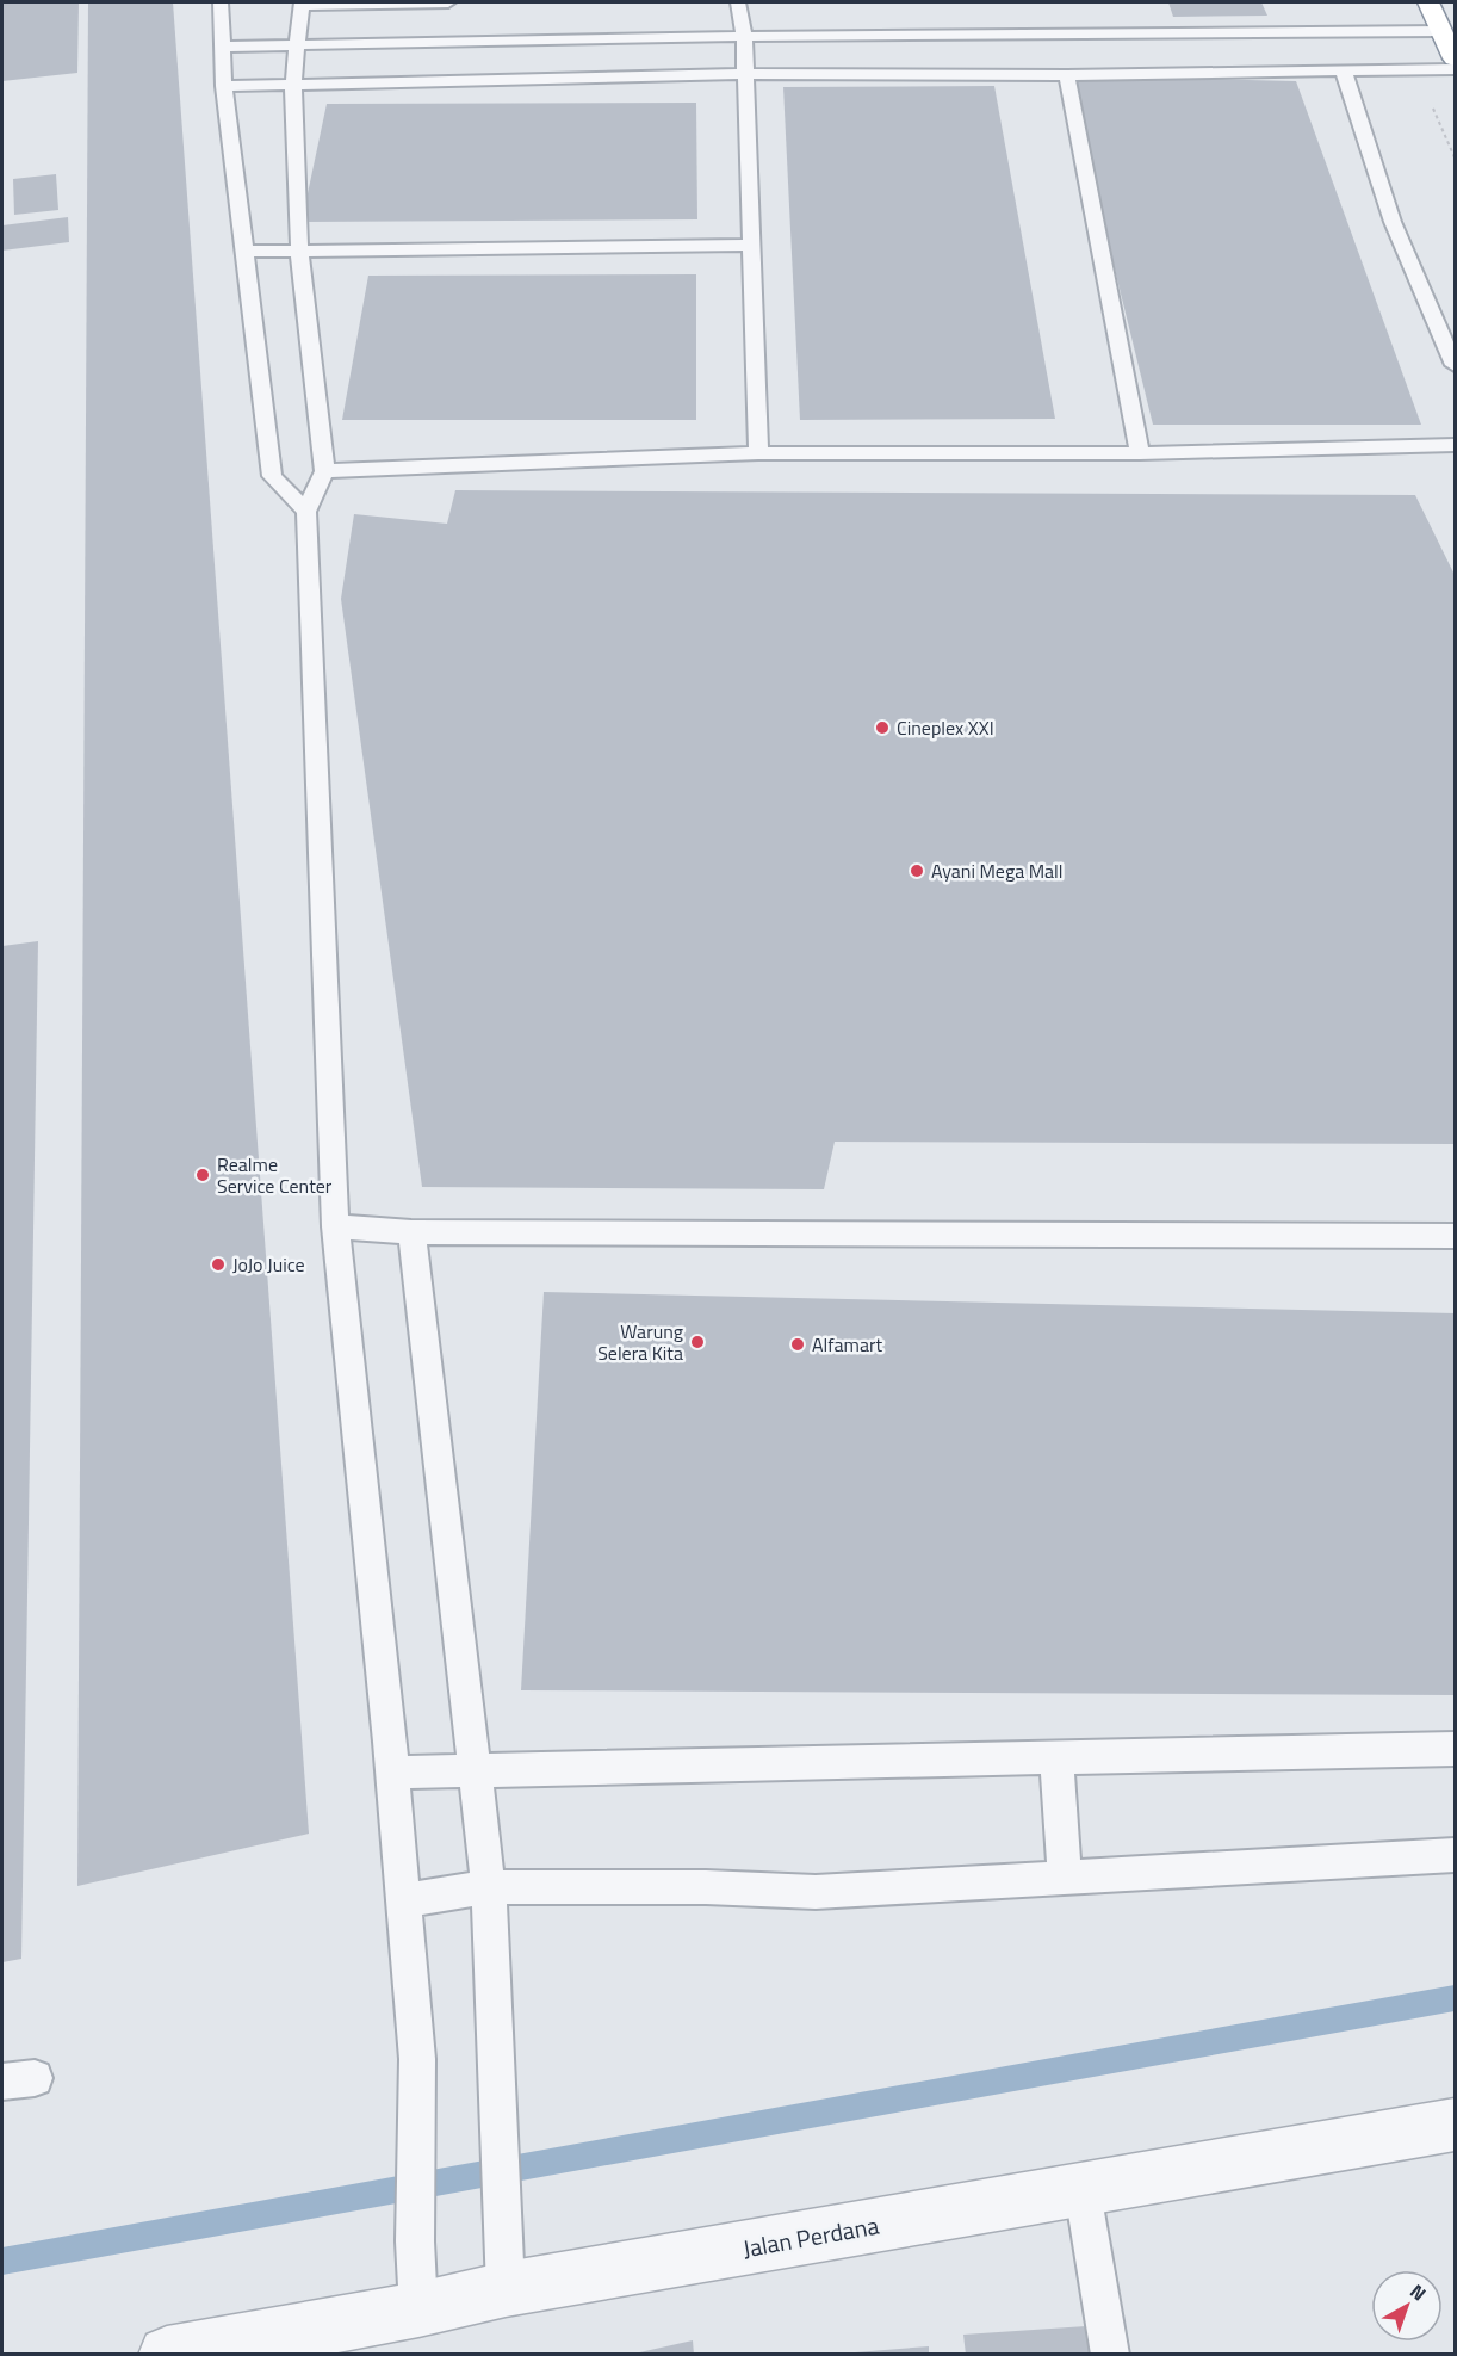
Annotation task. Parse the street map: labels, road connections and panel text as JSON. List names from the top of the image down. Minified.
{"streets":{"street":["Jalan Perdana"]},"places":["Cineplex XXI","Ayani Mega Mall","Realme Service Center","JoJo Juice","Warung Selera Kita","Alfamart"],"north":"top right"}
